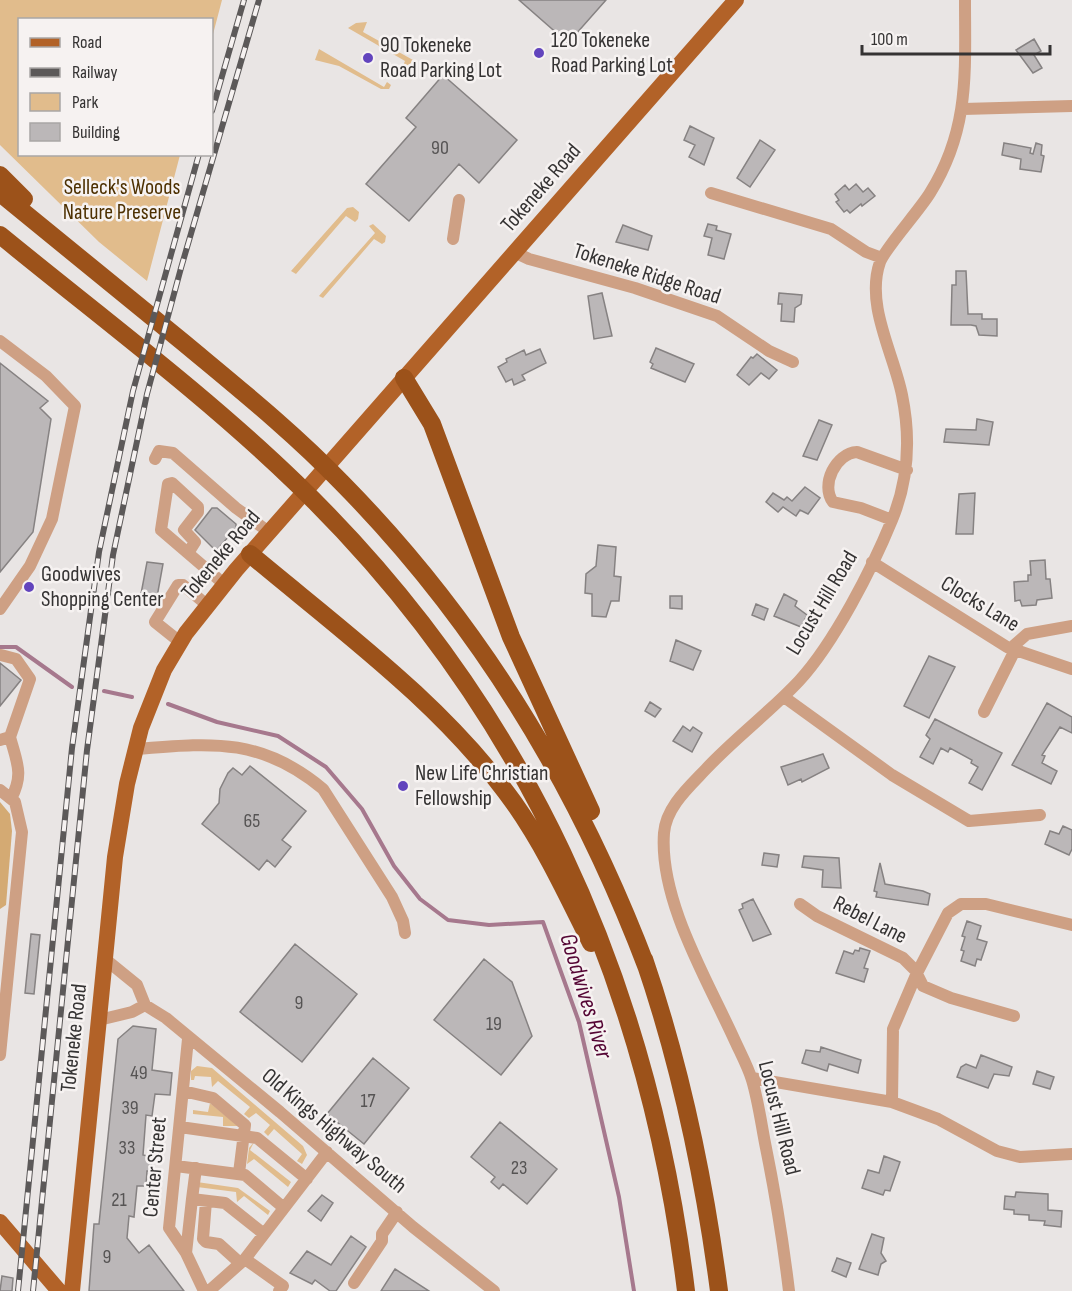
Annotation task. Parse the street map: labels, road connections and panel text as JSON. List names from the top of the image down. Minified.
{"streets":{"main road":["Tokeneke Road"],"street":["Tokeneke Ridge Road","Locust Hill Road","Clocks Lane","Rebel Lane","Old Kings Highway South","Center Street"]},"crossings":[["Tokeneke Road","Tokeneke Ridge Road"],["Tokeneke Road","Old Kings Highway South"],["Locust Hill Road","Clocks Lane"],["Old Kings Highway South","Center Street"]],"water":["Goodwives River"],"parks":["Selleck's Woods Nature Preserve"],"places":["120 Tokeneke Road Parking Lot","90 Tokeneke Road Parking Lot","Goodwives Shopping Center","New Life Christian Fellowship"],"house_numbers":["90","65","9","19","49","17","39","33","23","21","9"],"legend":["Road","Railway","Park","Building"],"scale_bar":"100 m"}
